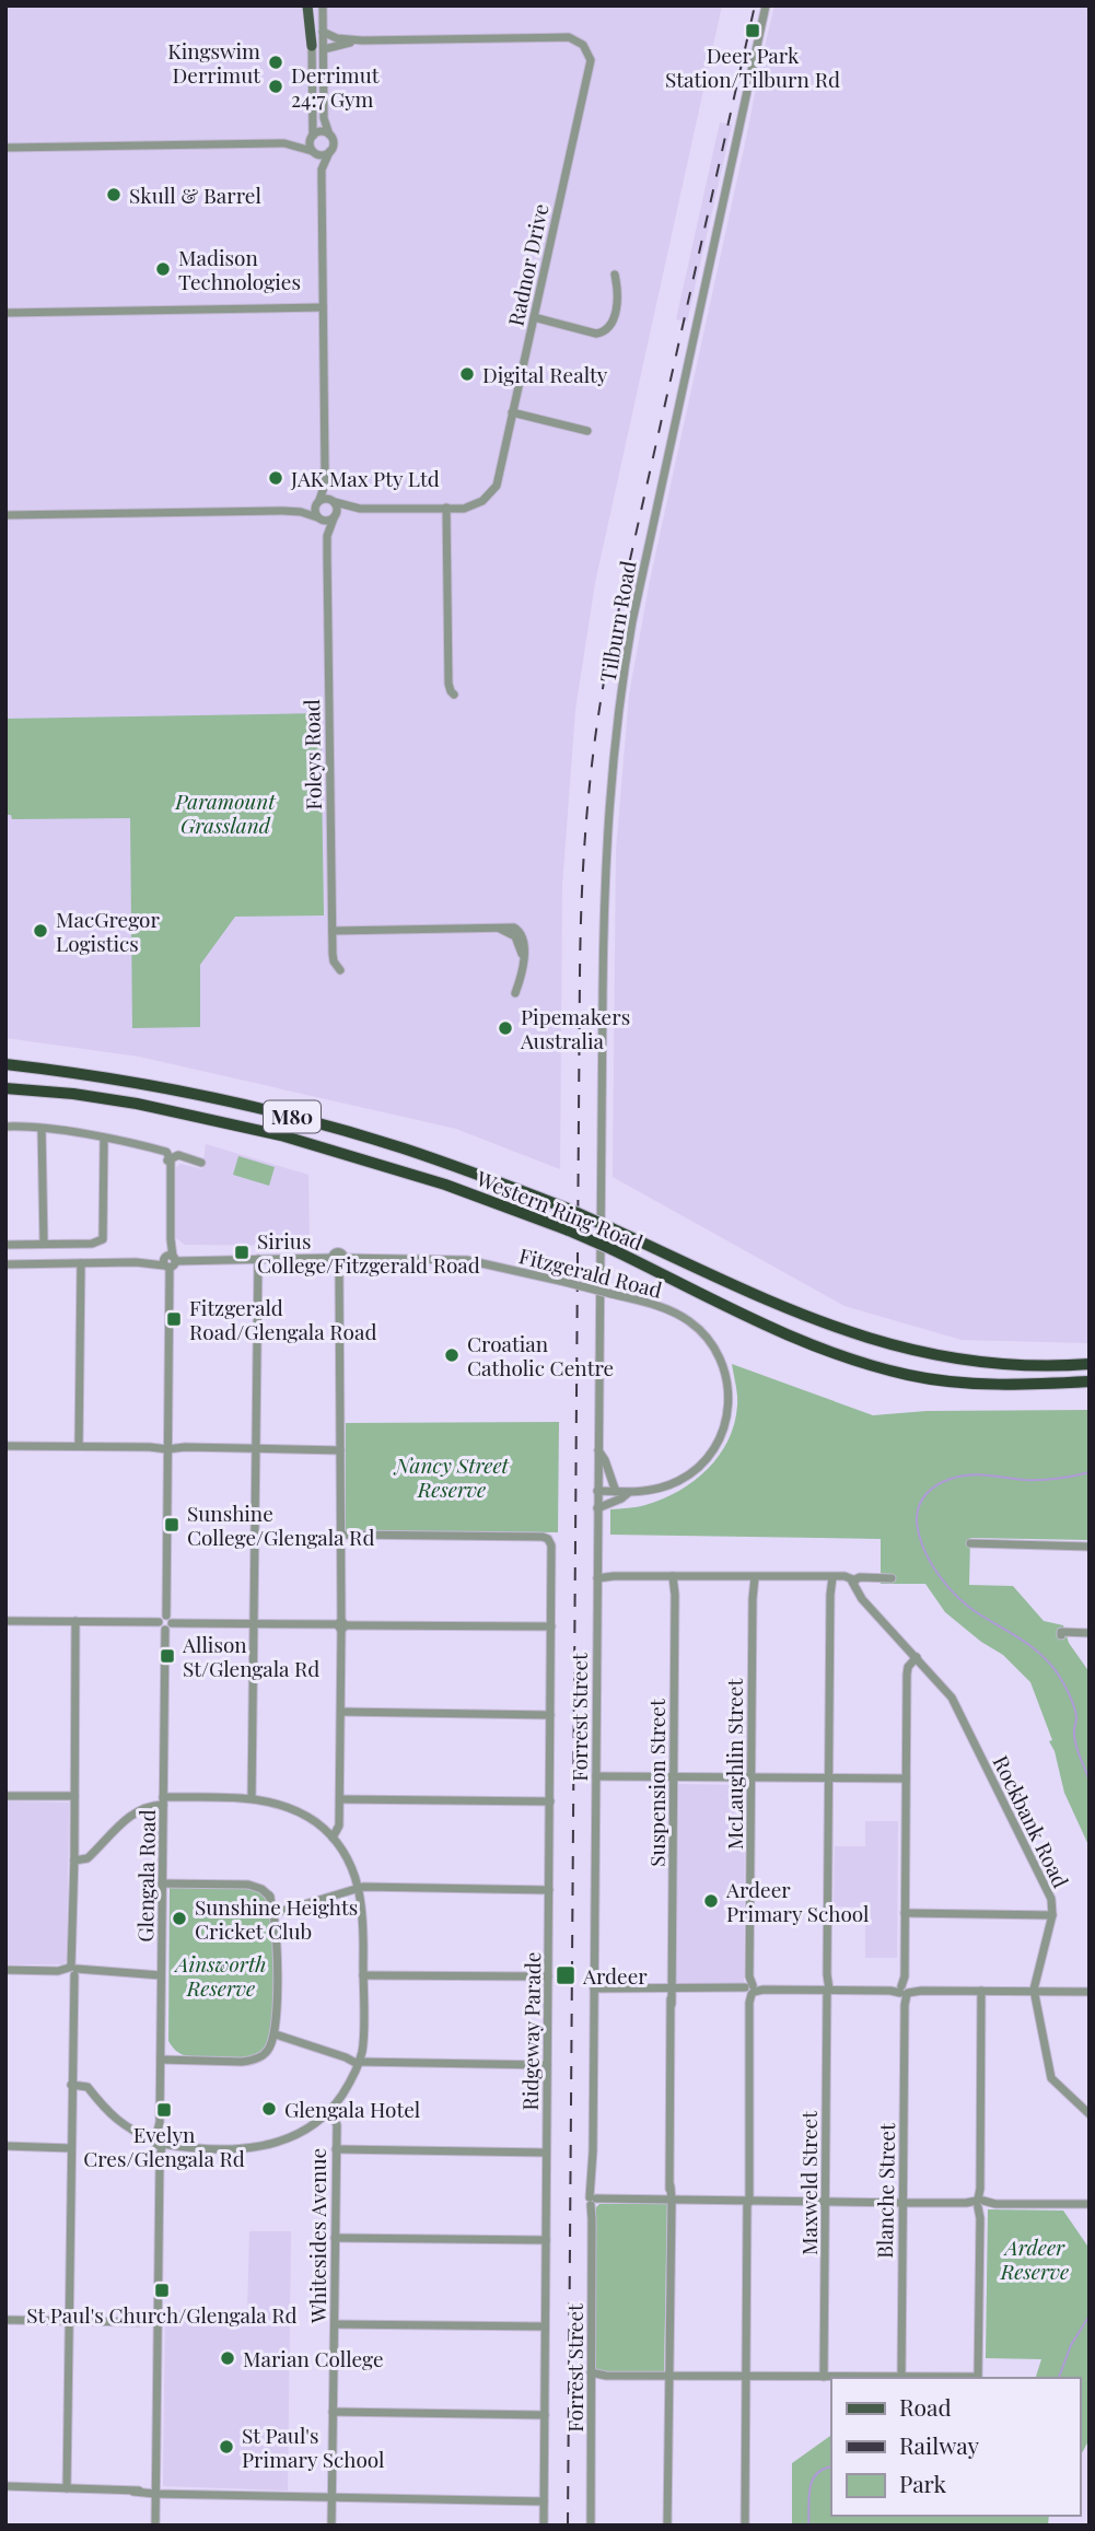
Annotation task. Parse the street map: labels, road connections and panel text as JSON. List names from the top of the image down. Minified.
{"streets":{"highway":["M80","Western Ring Road"],"street":["Radnor Drive","Tilburn Road","Foleys Road","Fitzgerald Road","Forrest Street","McLaughlin Street","Suspension Street","Rockbank Road","Glengala Road","Ridgeway Parade","Maxweld Street","Blanche Street","Whitesides Avenue"]},"crossings":[["Radnor Drive","Foleys Road"],["Tilburn Road","Western Ring Road"],["Tilburn Road","Forrest Street"],["Western Ring Road","Forrest Street"],["Fitzgerald Road","Forrest Street"],["Fitzgerald Road","Glengala Road"]],"parks":["Paramount Grassland","Nancy Street Reserve","Ainsworth Reserve","Ardeer Reserve"],"places":{"transit":["Deer Park Station/Tilburn Rd","Sirius College/Fitzgerald Road","Fitzgerald Road/Glengala Road","Sunshine College/Glengala Rd","Allison St/Glengala Rd","Ardeer","Evelyn Cres/Glengala Rd","St Paul's Church/Glengala Rd"],"other":["Kingswim Derrimut","Derrimut 24:7 Gym","Skull & Barrel","Madison Technologies","Digital Realty","JAK Max Pty Ltd","MacGregor Logistics","Pipemakers Australia","Croatian Catholic Centre","Ardeer Primary School","Sunshine Heights Cricket Club","Glengala Hotel","Marian College","St Paul's Primary School"]},"legend":["Road","Railway","Park"]}
